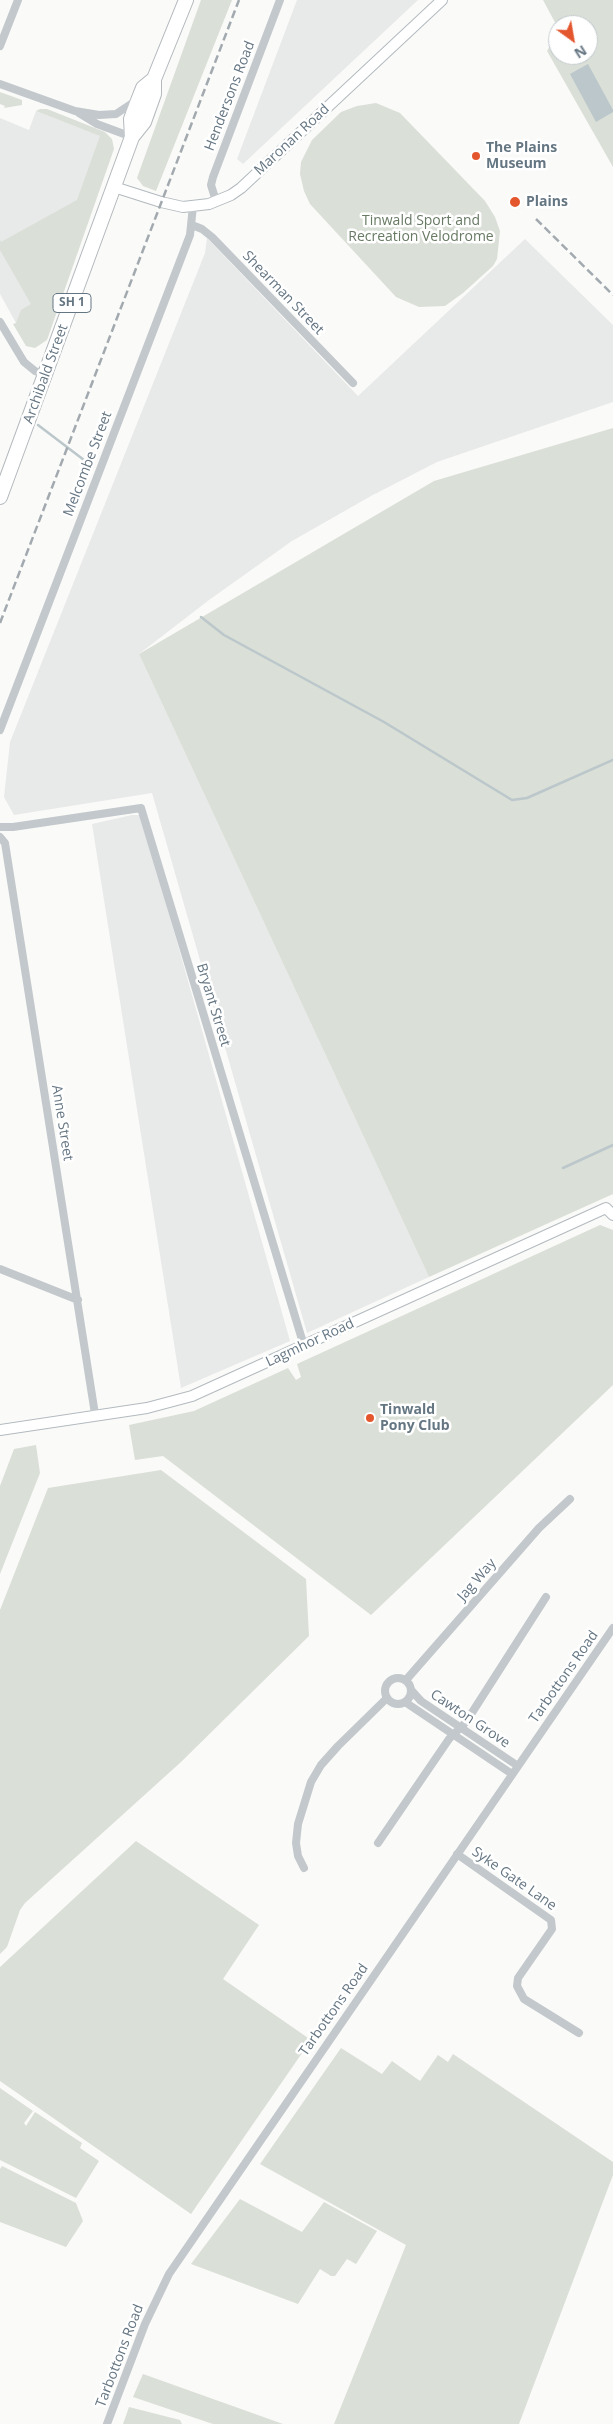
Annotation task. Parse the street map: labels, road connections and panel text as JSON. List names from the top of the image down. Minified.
{"streets":{"highway":["SH 1","Archibald Street"],"street":["Hendersons Road","Maronan Road","Shearman Street","Melcombe Street","Bryant Street","Anne Street","Lagmhor Road","Jag Way","Tarbottons Road","Cawton Grove","Syke Gate Lane"]},"crossings":[["Hendersons Road","Maronan Road"],["Maronan Road","Archibald Street"],["Maronan Road","Melcombe Street"],["Shearman Street","Melcombe Street"],["SH 1","Archibald Street"],["Bryant Street","Lagmhor Road"],["Anne Street","Lagmhor Road"],["Jag Way","Cawton Grove"],["Tarbottons Road","Cawton Grove"],["Tarbottons Road","Syke Gate Lane"]],"parks":["Tinwald Sport and Recreation Velodrome"],"places":["The Plains Museum","Plains","Tinwald Pony Club"],"north":"bottom right"}
